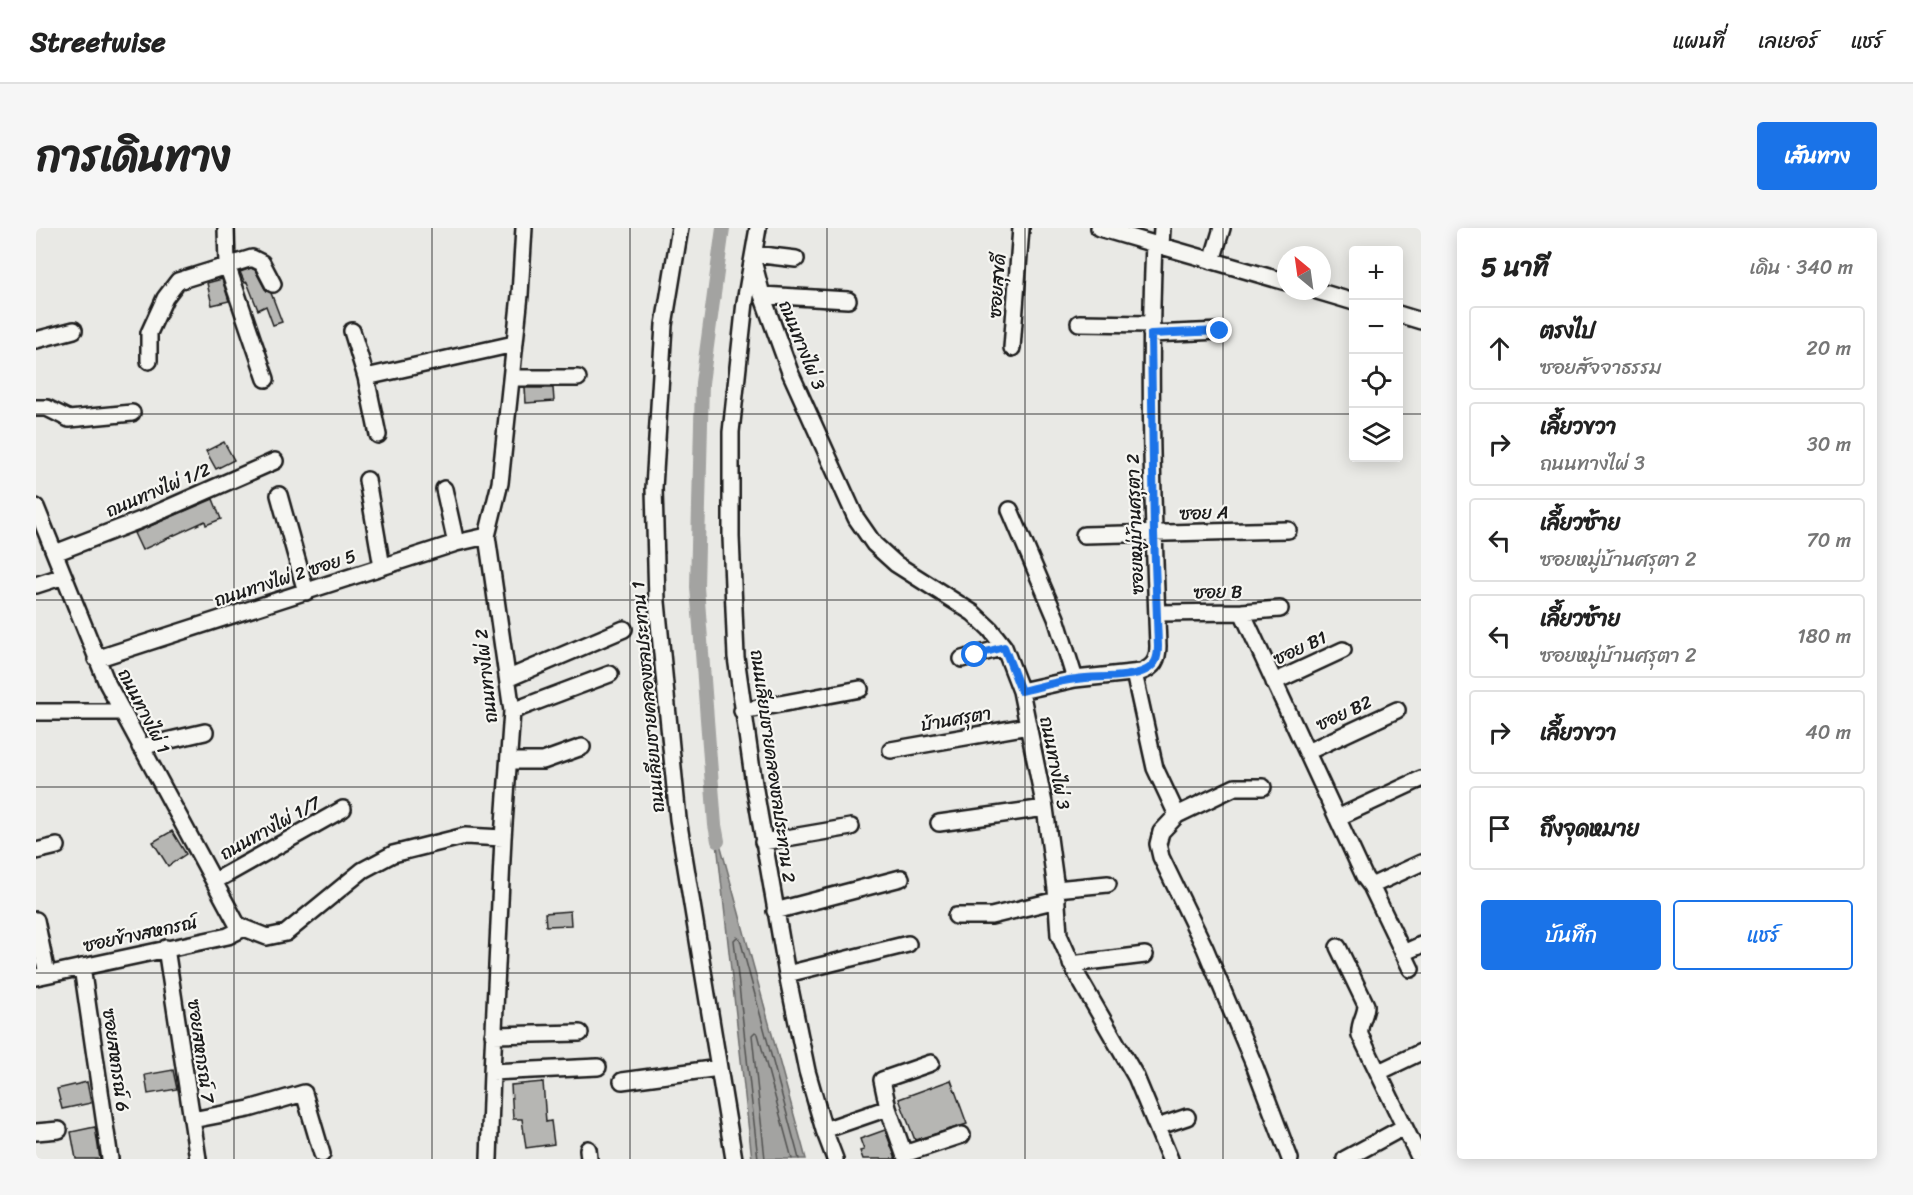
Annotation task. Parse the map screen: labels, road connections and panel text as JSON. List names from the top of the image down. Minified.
{"streets":{"street":["ซอยสุขดี","ถนนทางไผ่ 3","ถนนทางไผ่ 1/2","ซอย A","ซอยหมู่บ้านศรุตา 2","ถนนทางไผ่ 2 ซอย 5","ซอย B","ซอย B1","ถนนทางไผ่ 2","ถนนเลียบชายคลองชลประทาน 1","ถนนทางไผ่ 1","ซอย B2","บ้านศรุตา","ถนนเลียบชายคลองชลประทาน 2","ถนนทางไผ่ 1/7","ซอยข้างสหกรณ์","ซอยสหกรณ์ 7","ซอยสหกรณ์ 6"]},"crossings":[["ถนนทางไผ่ 3","บ้านศรุตา"],["ถนนทางไผ่ 3","ถนนเลียบชายคลองชลประทาน 2"],["ถนนทางไผ่ 1/2","ถนนทางไผ่ 1"],["ซอย A","ซอยหมู่บ้านศรุตา 2"],["ซอยหมู่บ้านศรุตา 2","ซอย B"],["ถนนทางไผ่ 2 ซอย 5","ถนนทางไผ่ 2"],["ถนนทางไผ่ 2 ซอย 5","ถนนทางไผ่ 1"],["ถนนทางไผ่ 1","ถนนทางไผ่ 1/7"],["ถนนทางไผ่ 1","ซอยข้างสหกรณ์"],["ซอยข้างสหกรณ์","ซอยสหกรณ์ 7"],["ซอยข้างสหกรณ์","ซอยสหกรณ์ 6"]],"north":"top left","page":{"header":"Streetwise","nav":["แผนที่","เลเยอร์","แชร์"],"title":"การเดินทาง","buttons":["เส้นทาง",["บันทึก","แชร์"]],"heading":["5 นาที","เดิน · 340 m"],"map_buttons":["+","−"],"list":[["ตรงไป","ซอยสัจจาธรรม","20 m"],["เลี้ยวขวา","ถนนทางไผ่ 3","30 m"],["เลี้ยวซ้าย","ซอยหมู่บ้านศรุตา 2","70 m"],["เลี้ยวซ้าย","ซอยหมู่บ้านศรุตา 2","180 m"],["เลี้ยวขวา","40 m"],"ถึงจุดหมาย"]}}
